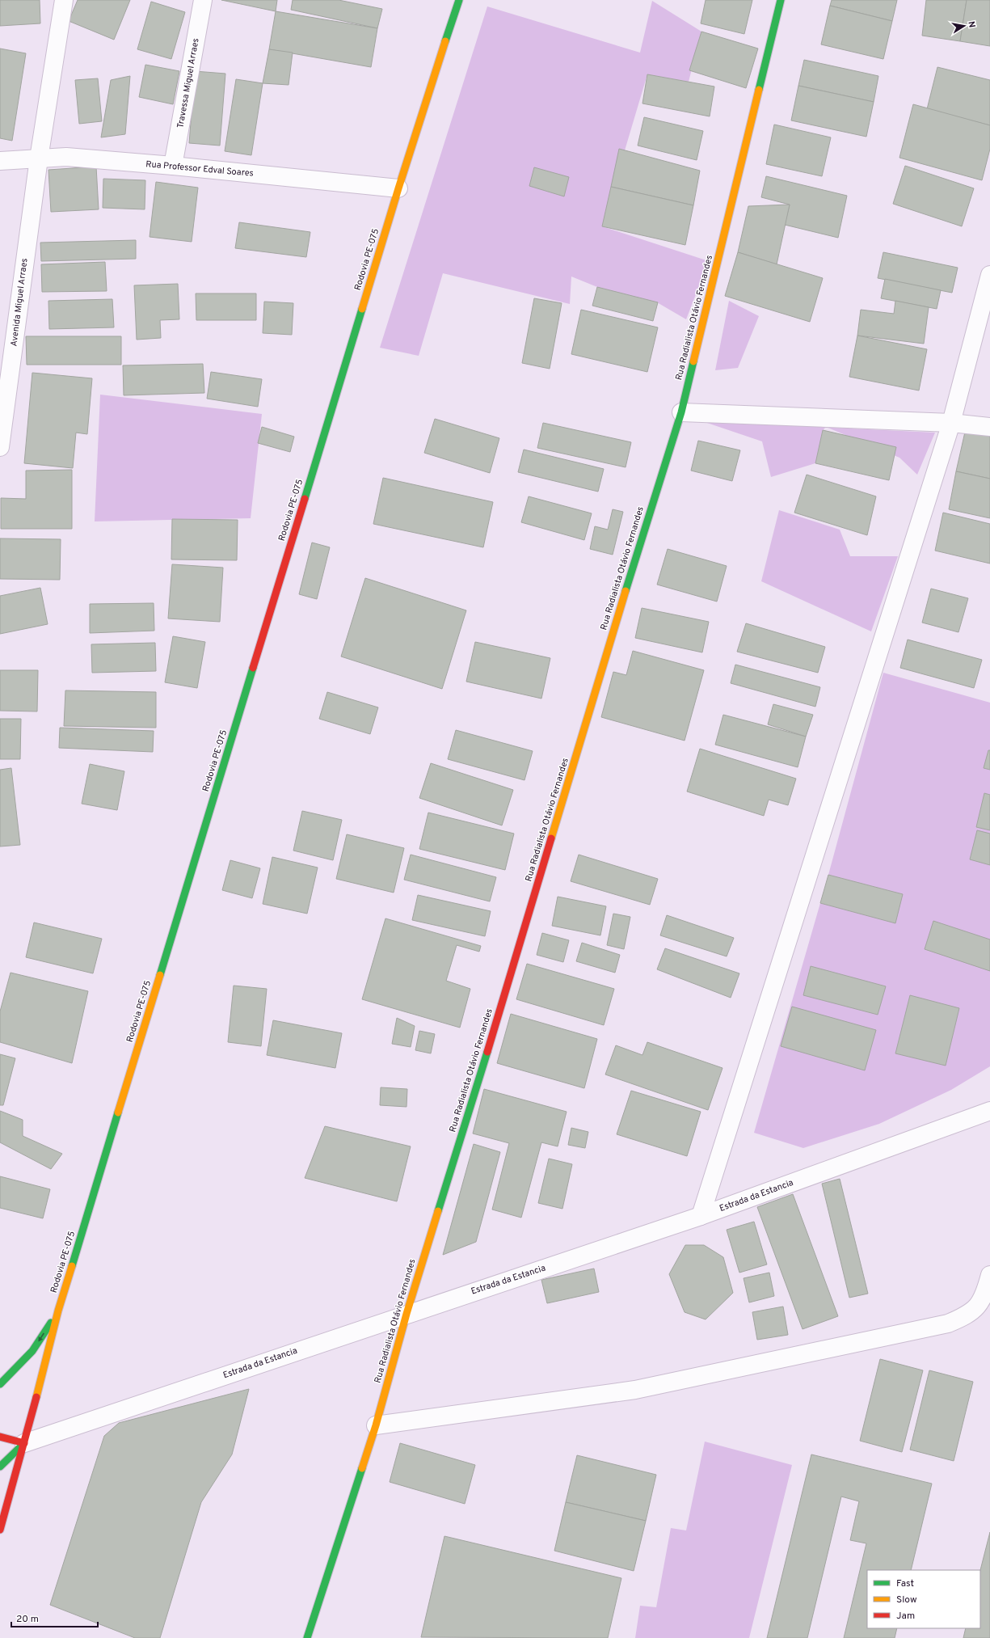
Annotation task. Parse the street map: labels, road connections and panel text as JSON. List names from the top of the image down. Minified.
{"streets":{"main road":["Rodovia PE-075","Rua Radialista Otávio Fernandes"],"street":["Travessa Miguel Arraes","Rua Professor Edval Soares","Avenida Miguel Arraes","Estrada da Estancia"]},"crossings":[["Travessa Miguel Arraes","Rua Professor Edval Soares"],["Rua Professor Edval Soares","Rodovia PE-075"],["Rua Professor Edval Soares","Avenida Miguel Arraes"],["Rodovia PE-075","Estrada da Estancia"],["Rua Radialista Otávio Fernandes","Estrada da Estancia"]],"legend":["Fast","Slow","Jam"],"scale_bar":"20 m","north":"right"}
